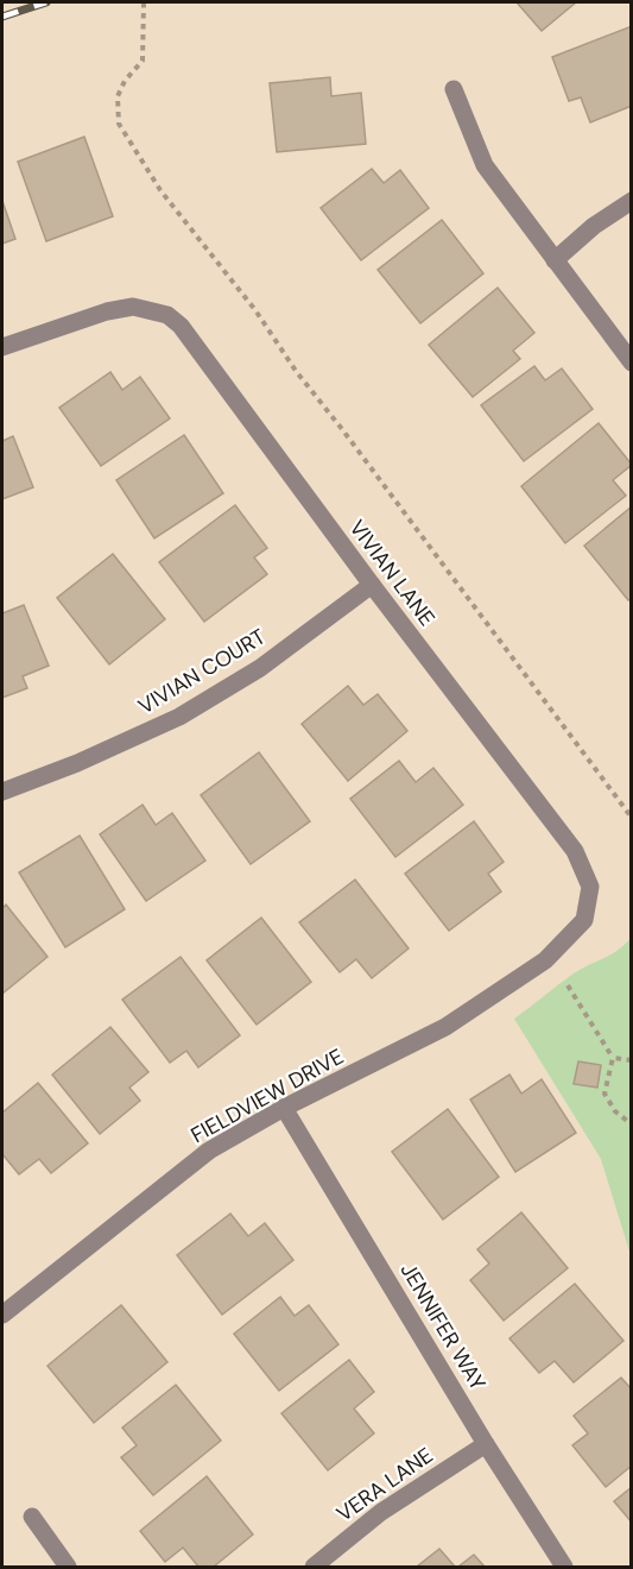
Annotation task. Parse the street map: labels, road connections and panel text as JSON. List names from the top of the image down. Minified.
{"streets":{"street":["VIVIAN LANE","VIVIAN COURT","FIELDVIEW DRIVE","JENNIFER WAY","VERA LANE"]},"crossings":[["VIVIAN LANE","VIVIAN COURT"],["VIVIAN LANE","FIELDVIEW DRIVE"],["FIELDVIEW DRIVE","JENNIFER WAY"],["JENNIFER WAY","VERA LANE"]]}
